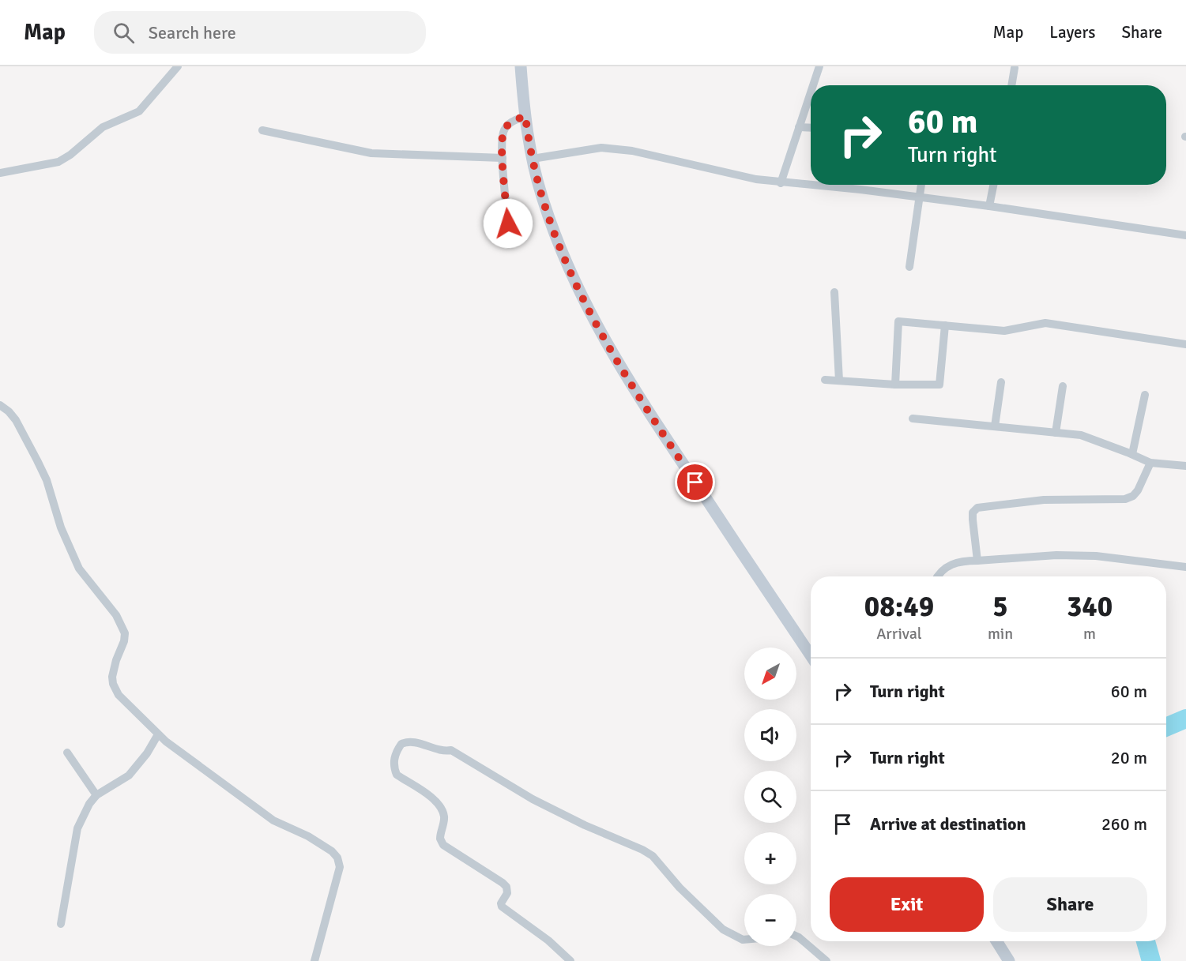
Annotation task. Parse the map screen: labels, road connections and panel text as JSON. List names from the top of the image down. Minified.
{"north":"bottom left","page":{"header":"Map","search":"Search here","nav":["Map","Layers","Share"],"turn":["60 m","Turn right"],"eta":["08:49","Arrival","5","min","340","m"],"map_buttons":["+","−"],"list":[{"name":"Turn right","value":"60 m"},{"name":"Turn right","value":"20 m"},{"name":"Arrive at destination","value":"260 m"}],"buttons":["Exit","Share"]}}
